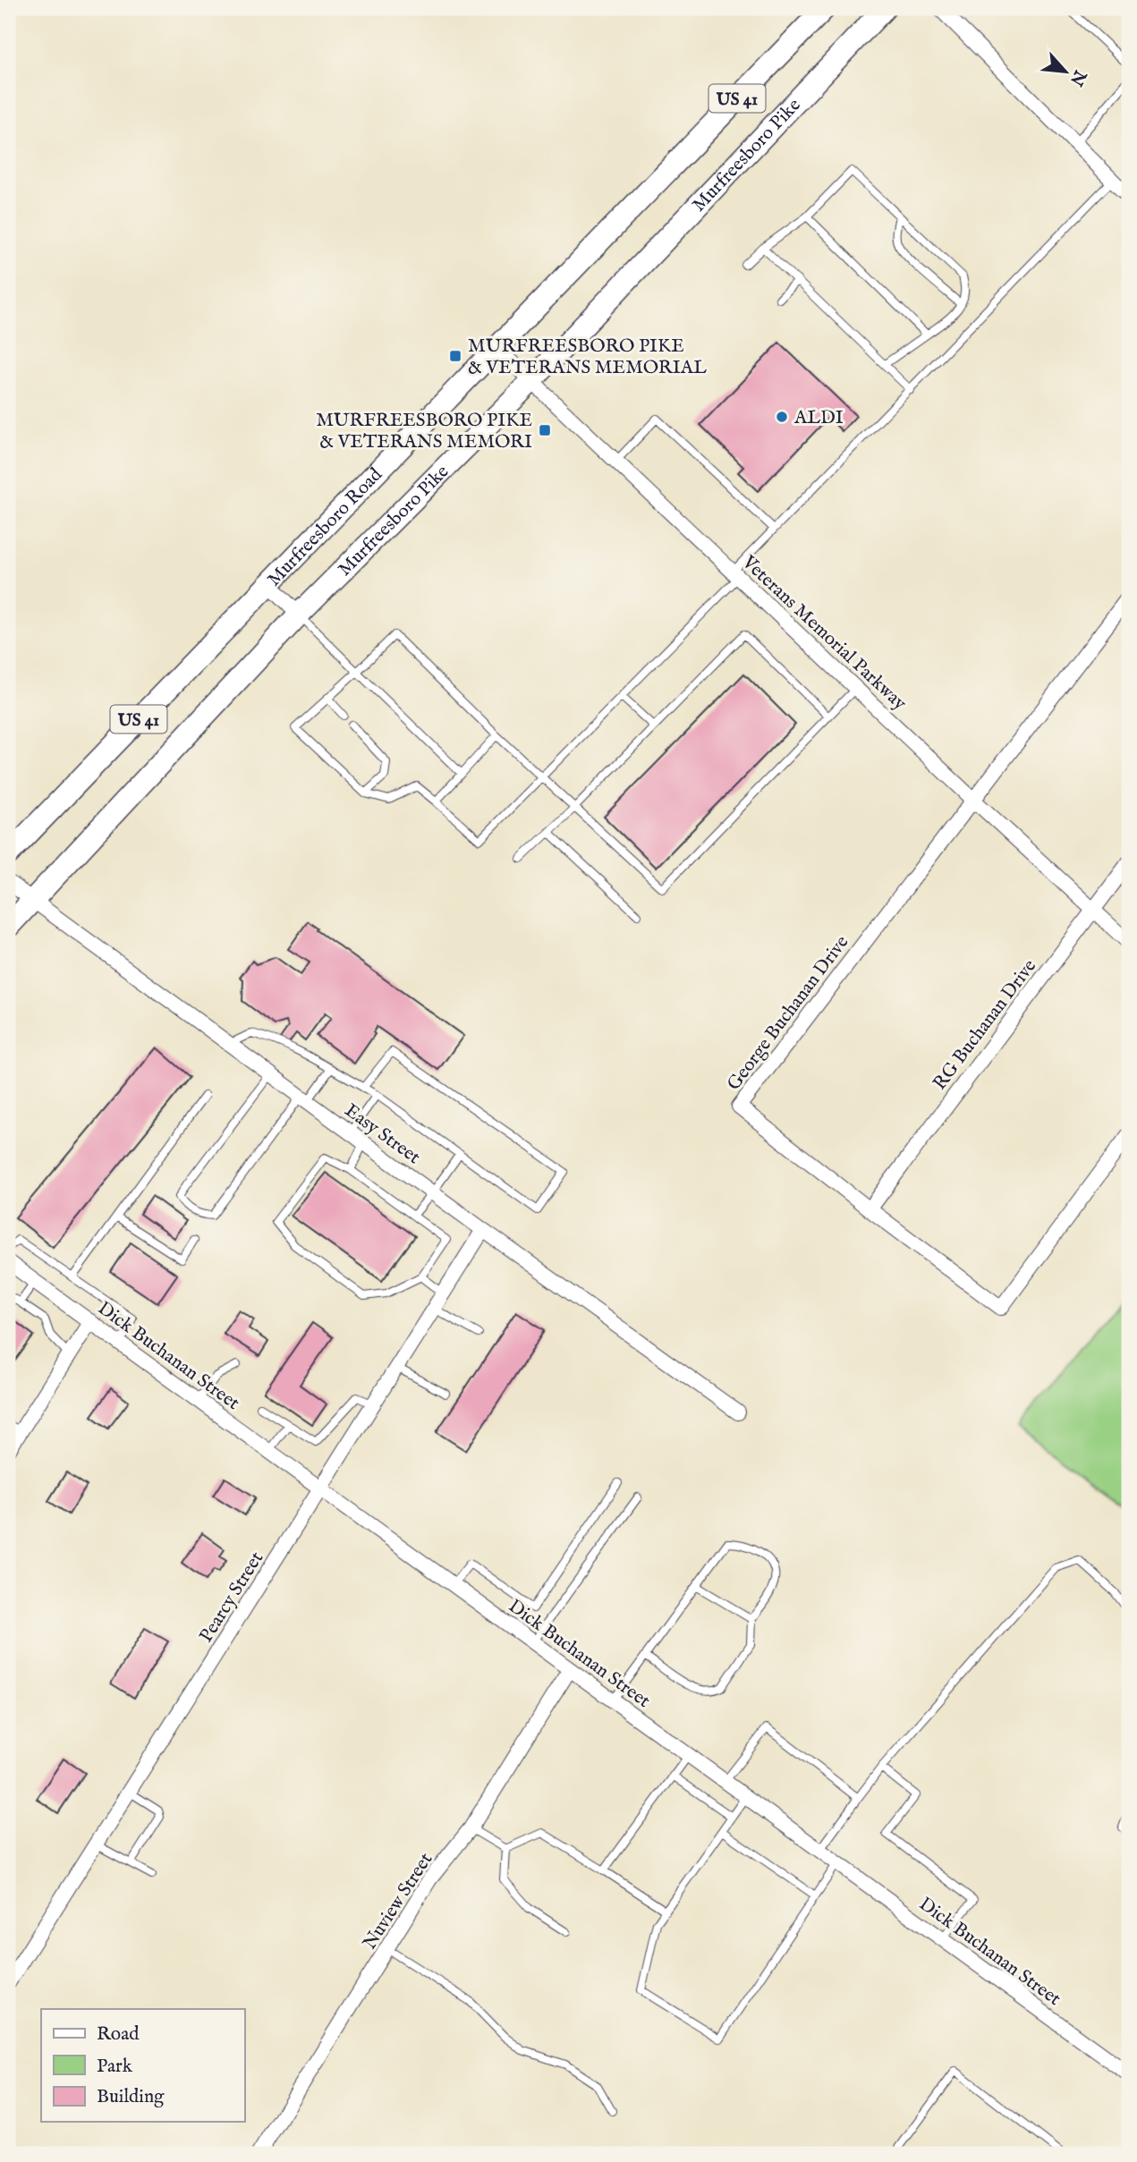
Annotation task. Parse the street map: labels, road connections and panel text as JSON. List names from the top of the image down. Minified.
{"streets":{"main road":["US 41","Murfreesboro Pike","Murfreesboro Road"],"street":["Veterans Memorial Parkway","George Buchanan Drive","RG Buchanan Drive","Easy Street","Dick Buchanan Street","Pearcy Street","Nuview Street"]},"crossings":[["Murfreesboro Pike","Veterans Memorial Parkway"],["Murfreesboro Pike","Easy Street"],["Murfreesboro Road","Veterans Memorial Parkway"],["Veterans Memorial Parkway","George Buchanan Drive"],["Veterans Memorial Parkway","RG Buchanan Drive"],["George Buchanan Drive","RG Buchanan Drive"],["Easy Street","Pearcy Street"],["Dick Buchanan Street","Pearcy Street"],["Dick Buchanan Street","Nuview Street"]],"places":{"transit":["MURFREESBORO PIKE & VETERANS MEMORIAL","MURFREESBORO PIKE & VETERANS MEMORI"],"other":["ALDI"]},"legend":["Road","Park","Building"],"north":"bottom right"}
